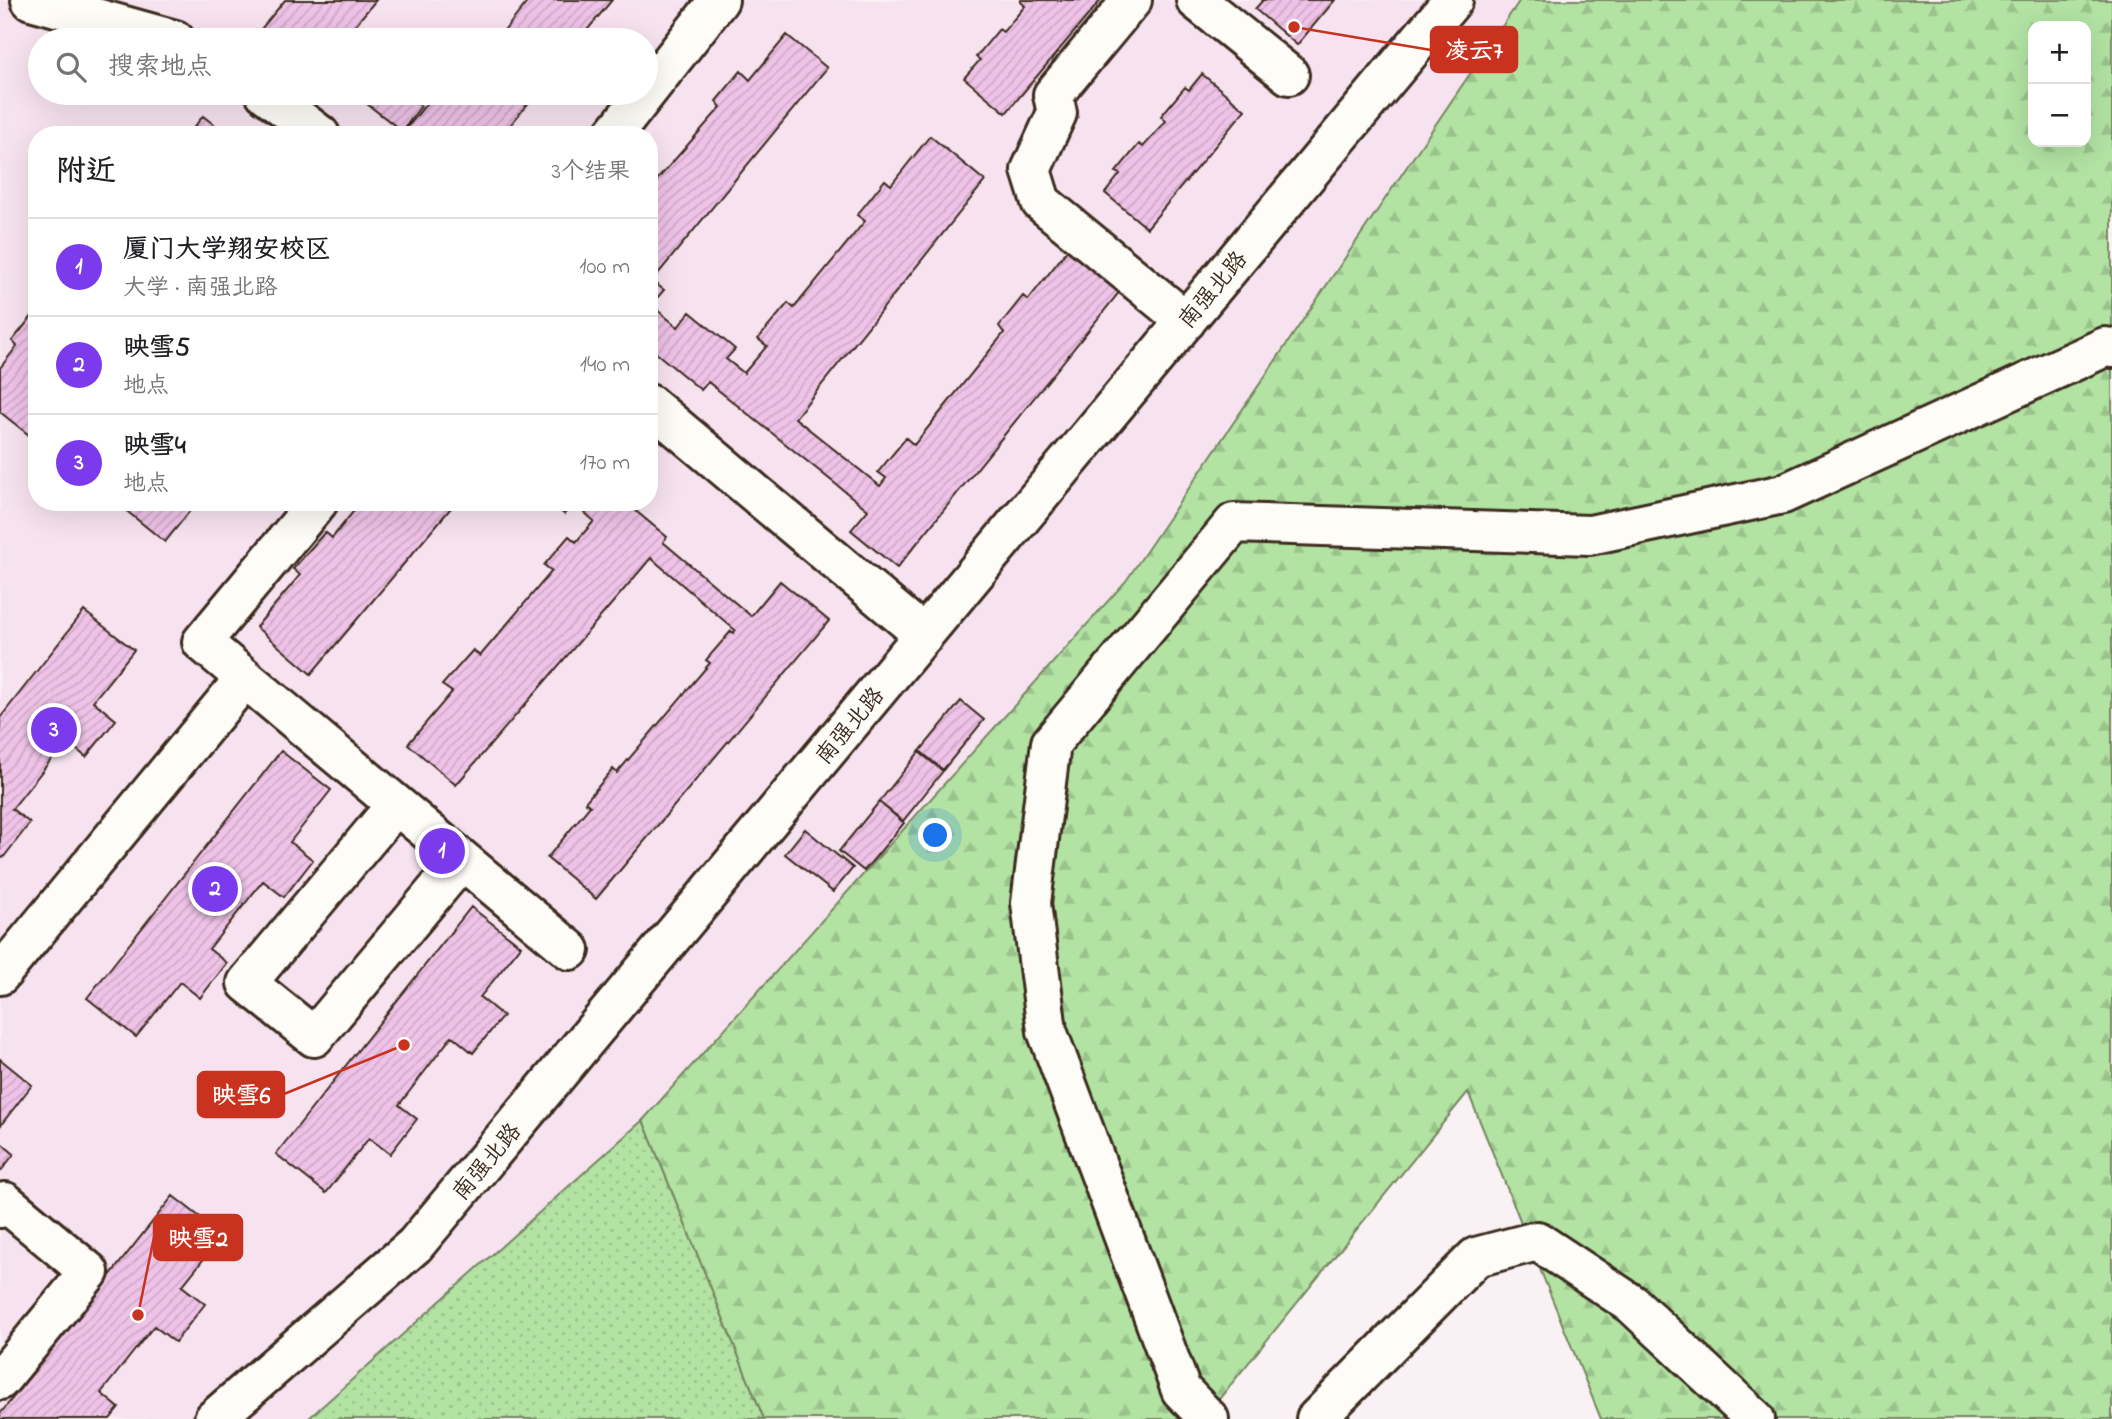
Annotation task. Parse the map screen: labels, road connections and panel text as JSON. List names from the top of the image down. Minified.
{"streets":{"street":["南强北路"]},"places":["凌云7","映雪6","映雪2"],"page":{"map_buttons":["+","−"],"search":"搜索地点","heading":["附近","3个结果"],"list":[{"mark":"1","name":"厦门大学翔安校区","note":"大学 · 南强北路","value":"100 m"},{"mark":"2","name":"映雪5","note":"地点","value":"140 m"},{"mark":"3","name":"映雪4","note":"地点","value":"170 m"}],"pins":["3","1","2"]}}
